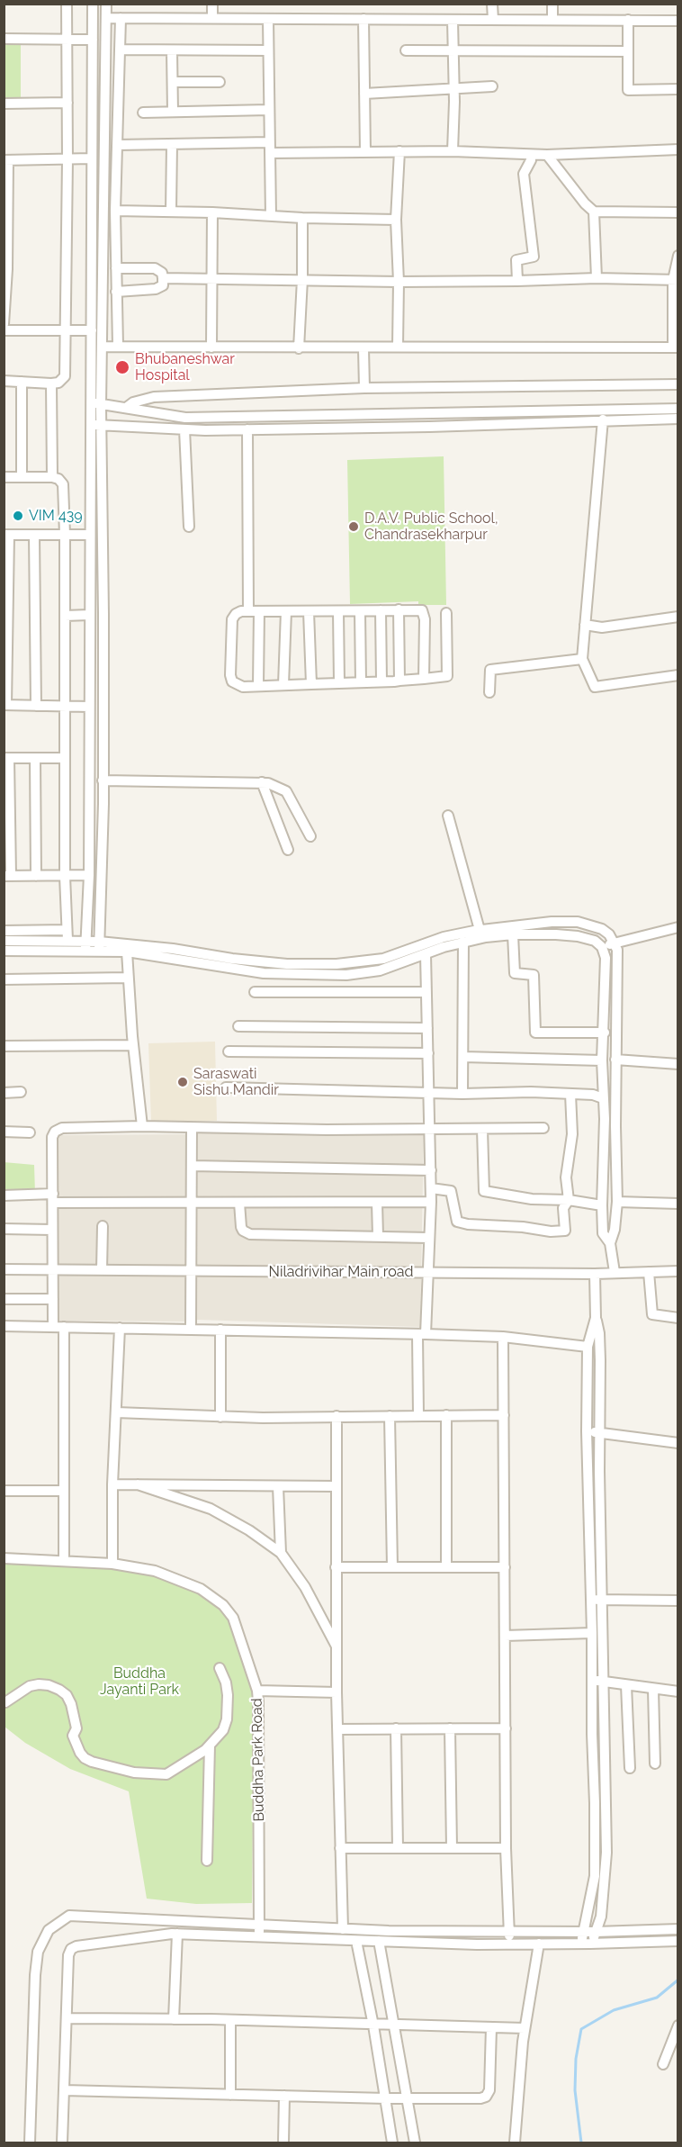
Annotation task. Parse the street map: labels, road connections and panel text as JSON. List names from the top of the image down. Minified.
{"streets":{"street":["Niladrivihar Main road","Buddha Park Road"]},"parks":["Buddha Jayanti Park"],"places":["Bhubaneshwar Hospital","VIM 439","D.A.V. Public School, Chandrasekharpur","Saraswati Sishu Mandir"]}
